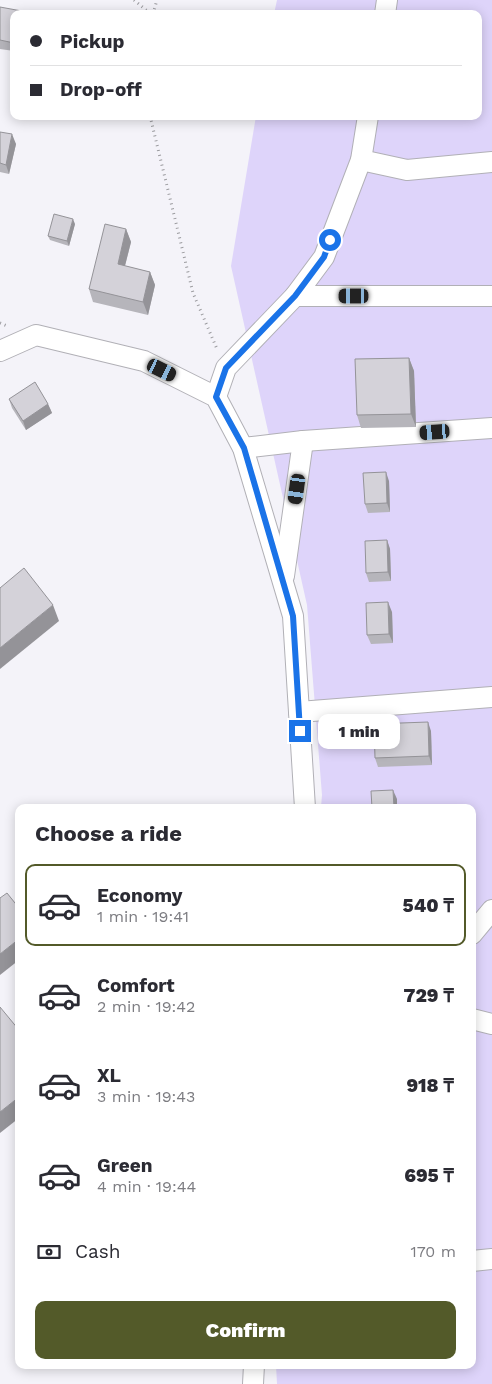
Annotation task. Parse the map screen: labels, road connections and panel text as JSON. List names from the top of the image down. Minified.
{"page":{"banner":["Pickup","Drop-off"],"bubble":"1 min","heading":"Choose a ride","list":[{"name":"Economy","note":"1 min · 19:41","value":"540 ₸"},{"name":"Comfort","note":"2 min · 19:42","value":"729 ₸"},{"name":"XL","note":"3 min · 19:43","value":"918 ₸"},{"name":"Green","note":"4 min · 19:44","value":"695 ₸"}],"pay":["Cash","170 m"],"buttons":"Confirm"}}
